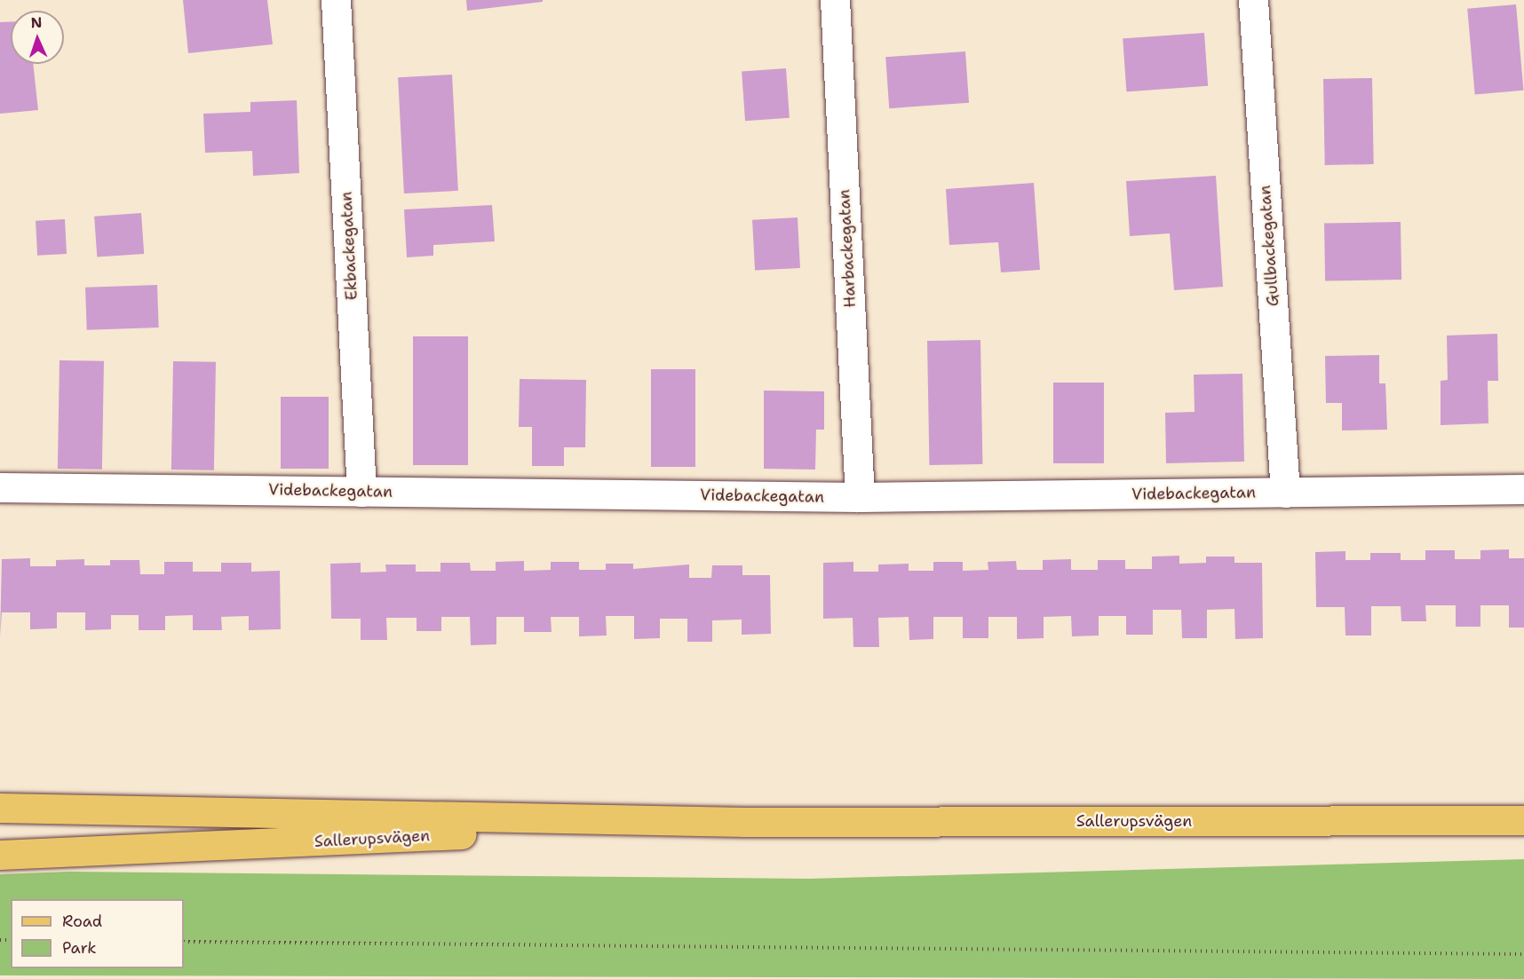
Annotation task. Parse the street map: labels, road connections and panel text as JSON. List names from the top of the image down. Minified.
{"streets":{"main road":["Sallerupsvägen"],"street":["Ekbackegatan","Gullbackegatan","Harbackegatan","Videbackegatan"]},"crossings":[["Ekbackegatan","Videbackegatan"],["Gullbackegatan","Videbackegatan"],["Harbackegatan","Videbackegatan"]],"legend":["Road","Park"],"north":"top"}
